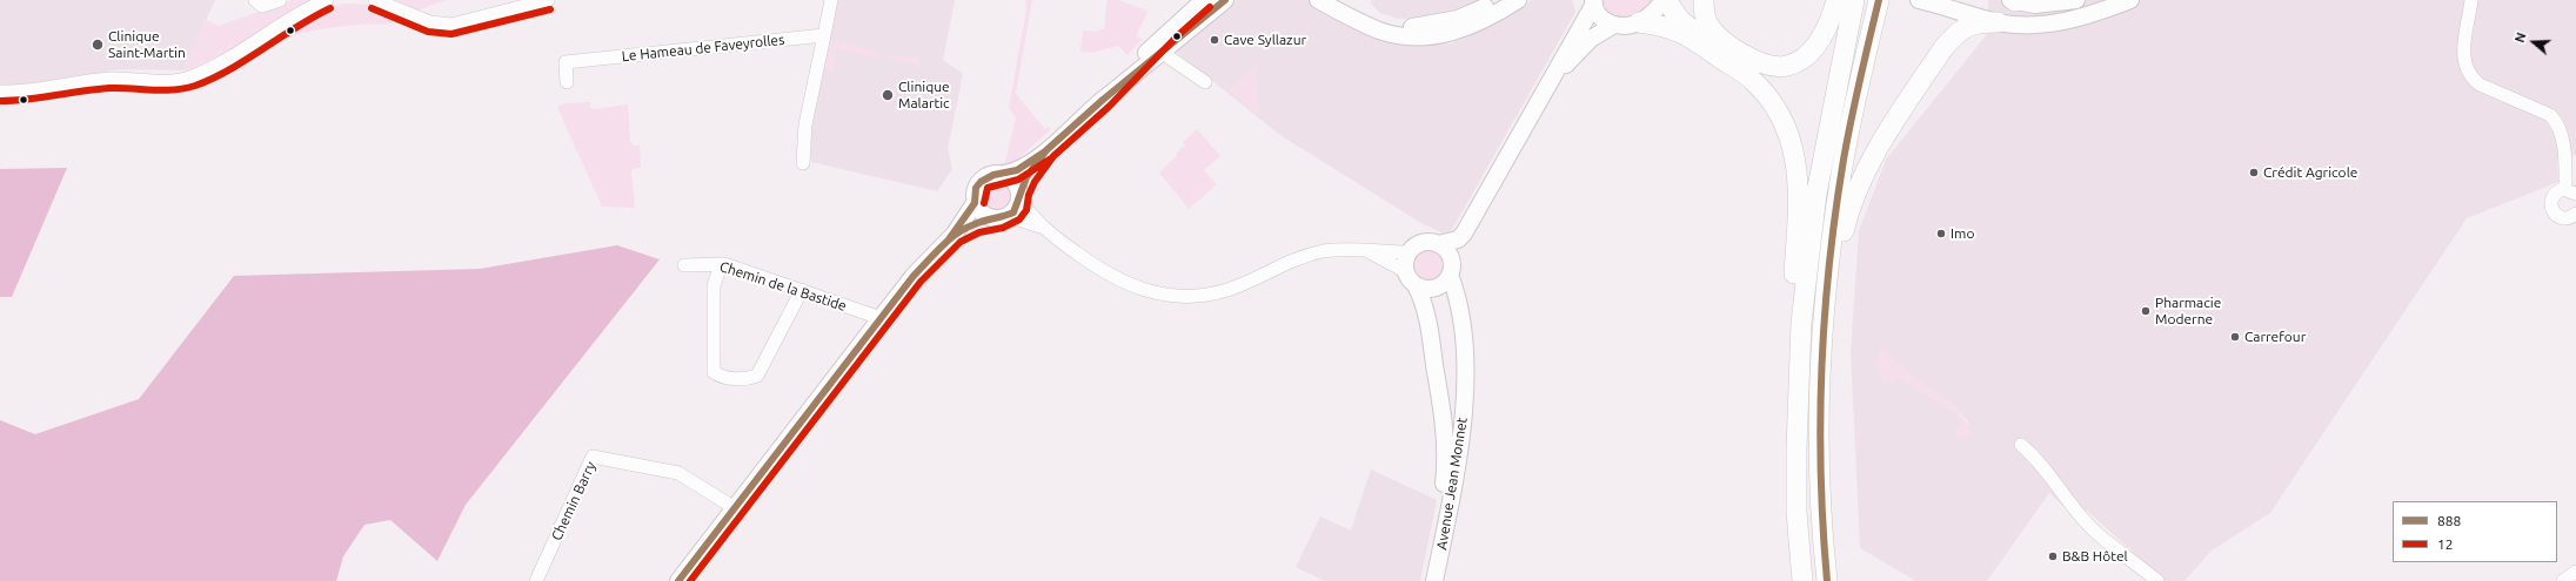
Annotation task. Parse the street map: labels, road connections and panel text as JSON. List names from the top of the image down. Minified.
{"streets":{"main road":["Avenue Jean Monnet"],"street":["Le Hameau de Faveyrolles","Chemin de la Bastide","Chemin Barry"]},"places":["Cave Syllazur","Clinique Saint-Martin","Clinique Malartic","Crédit Agricole","Imo","Pharmacie Moderne","Carrefour","B&B Hôtel"],"lines":["transit line 888","transit line 12"],"legend":["888","12"],"north":"left"}
